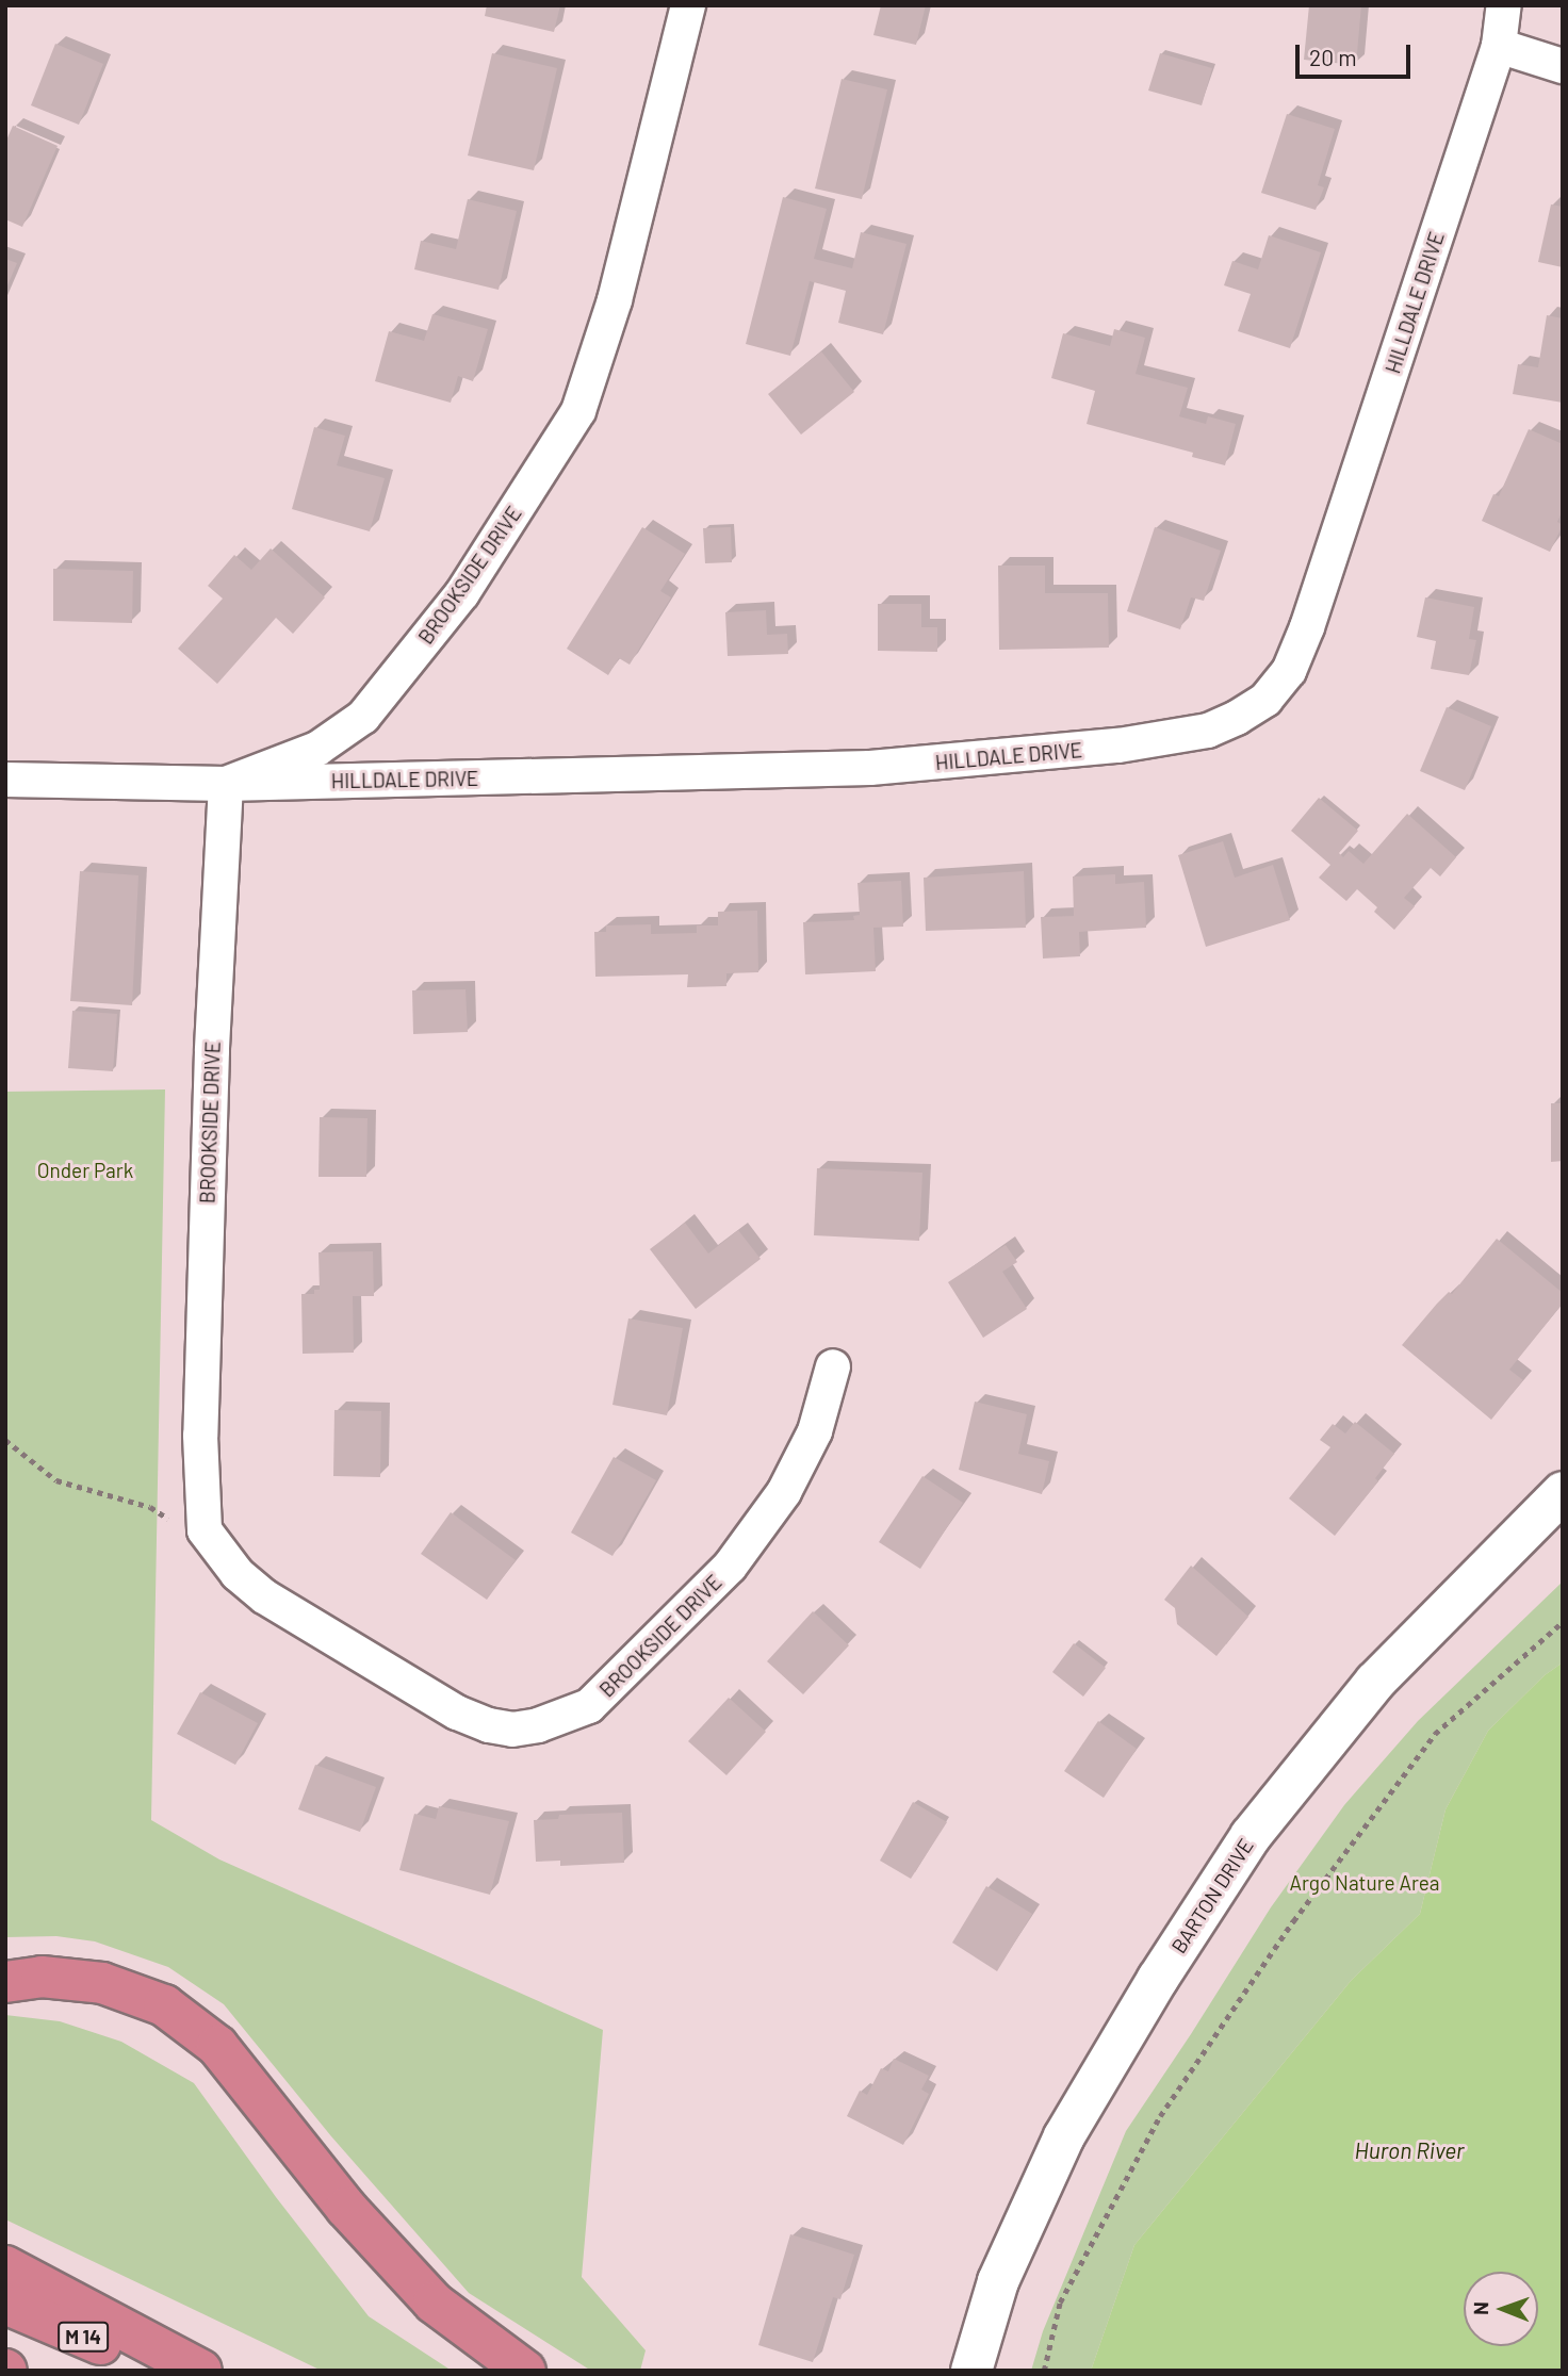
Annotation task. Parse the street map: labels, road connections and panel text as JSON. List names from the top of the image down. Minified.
{"streets":{"highway":["M 14"],"main road":["BARTON DRIVE"],"street":["HILLDALE DRIVE","BROOKSIDE DRIVE"]},"crossings":[["HILLDALE DRIVE","BROOKSIDE DRIVE"]],"water":["Huron River"],"parks":["Onder Park","Argo Nature Area"],"scale_bar":"20 m","north":"left"}
